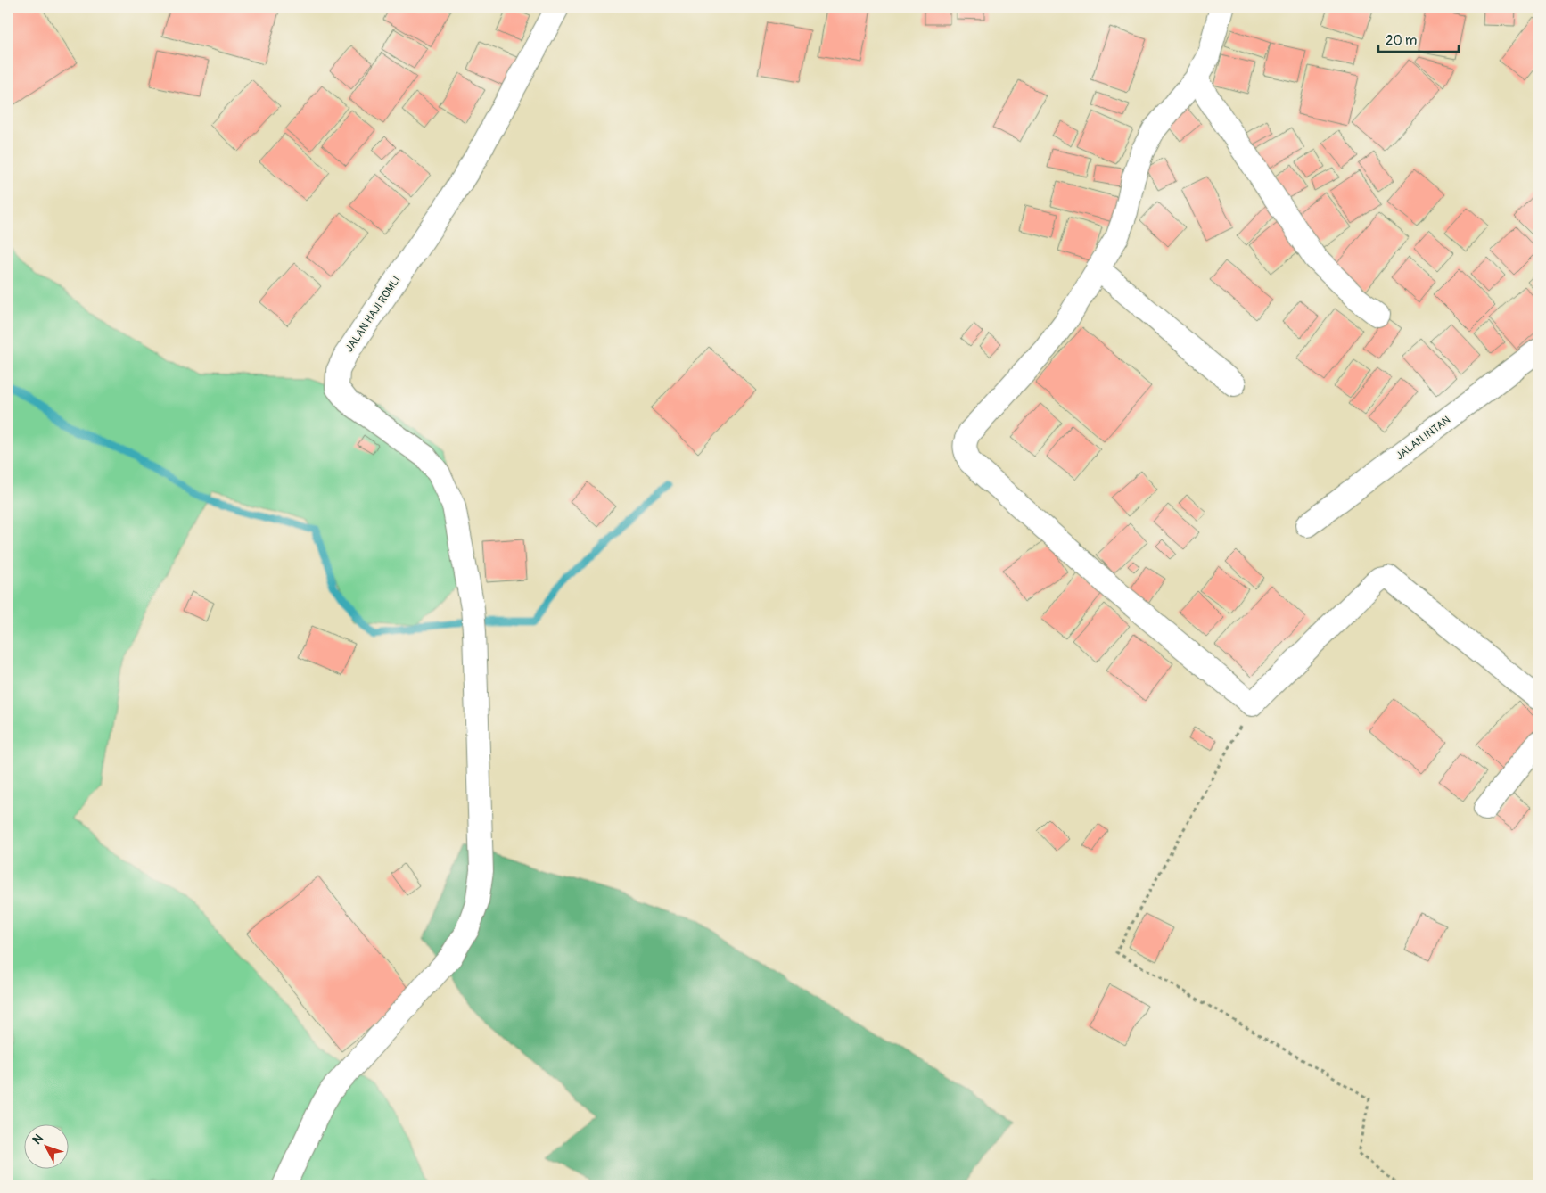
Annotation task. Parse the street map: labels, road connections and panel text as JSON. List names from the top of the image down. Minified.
{"streets":{"street":["JALAN HAJI ROMLI","JALAN INTAN"]},"scale_bar":"20 m","north":"top left"}
